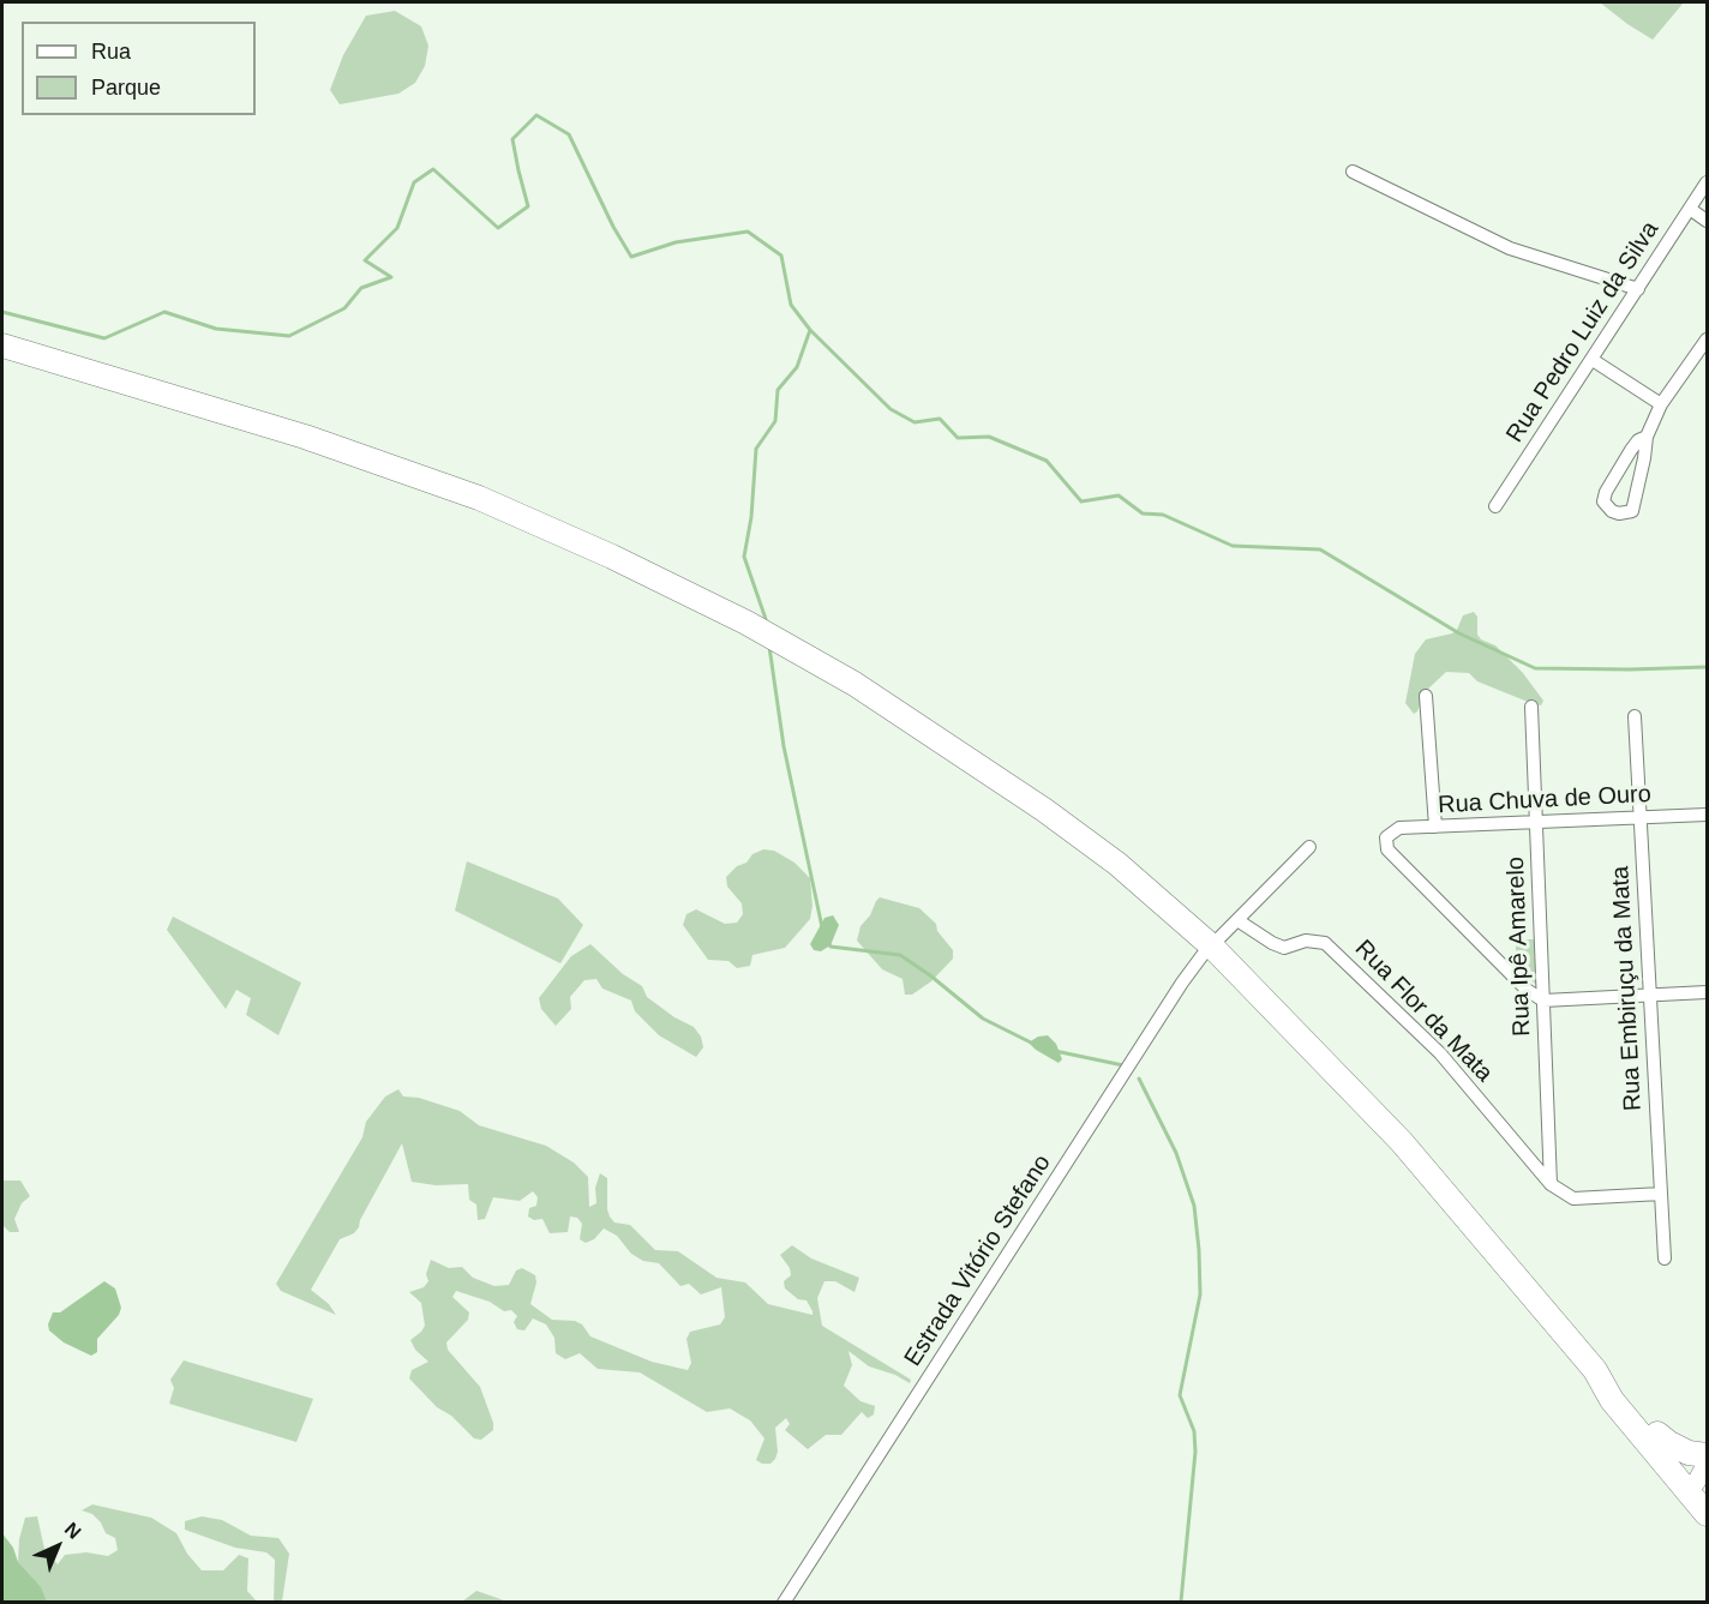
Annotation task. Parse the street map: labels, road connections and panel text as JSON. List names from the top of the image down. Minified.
{"streets":{"street":["Rua Pedro Luiz da Silva","Rua Chuva de Ouro","Rua Ipê Amarelo","Rua Embiruçu da Mata","Rua Flor da Mata","Estrada Vitório Stefano"]},"crossings":[["Rua Chuva de Ouro","Rua Ipê Amarelo"],["Rua Chuva de Ouro","Rua Embiruçu da Mata"],["Rua Ipê Amarelo","Rua Flor da Mata"]],"legend":["Rua","Parque"],"north":"top right"}
